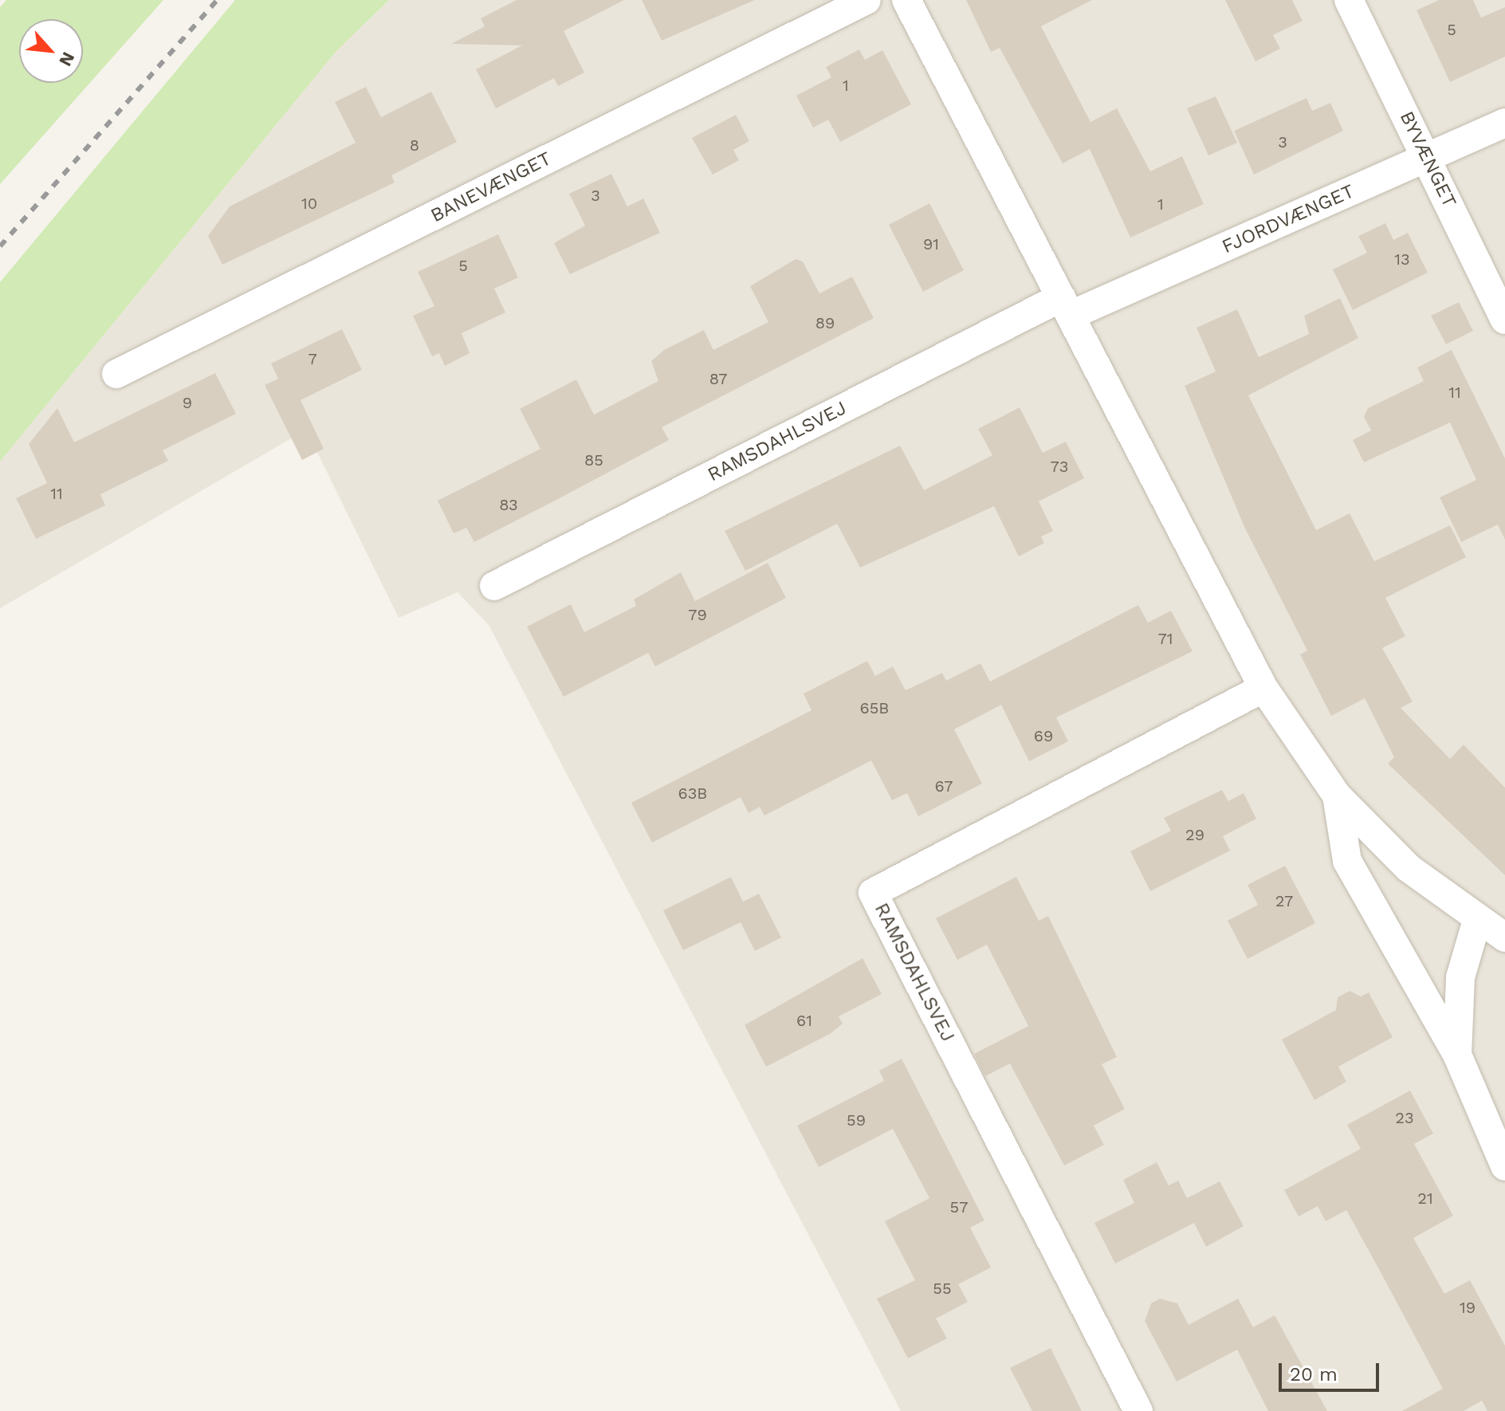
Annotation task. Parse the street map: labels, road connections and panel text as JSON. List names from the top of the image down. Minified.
{"streets":{"street":["BYVÆNGET","BANEVÆNGET","FJORDVÆNGET","RAMSDAHLSVEJ"]},"crossings":[["BYVÆNGET","FJORDVÆNGET"],["FJORDVÆNGET","RAMSDAHLSVEJ"]],"house_numbers":["5","1","3","8","3","10","1","91","13","5","89","7","87","11","9","85","73","11","83","79","71","65B","69","67","63B","29","27","61","23","59","21","57","55","19"],"scale_bar":"20 m","north":"bottom right"}
